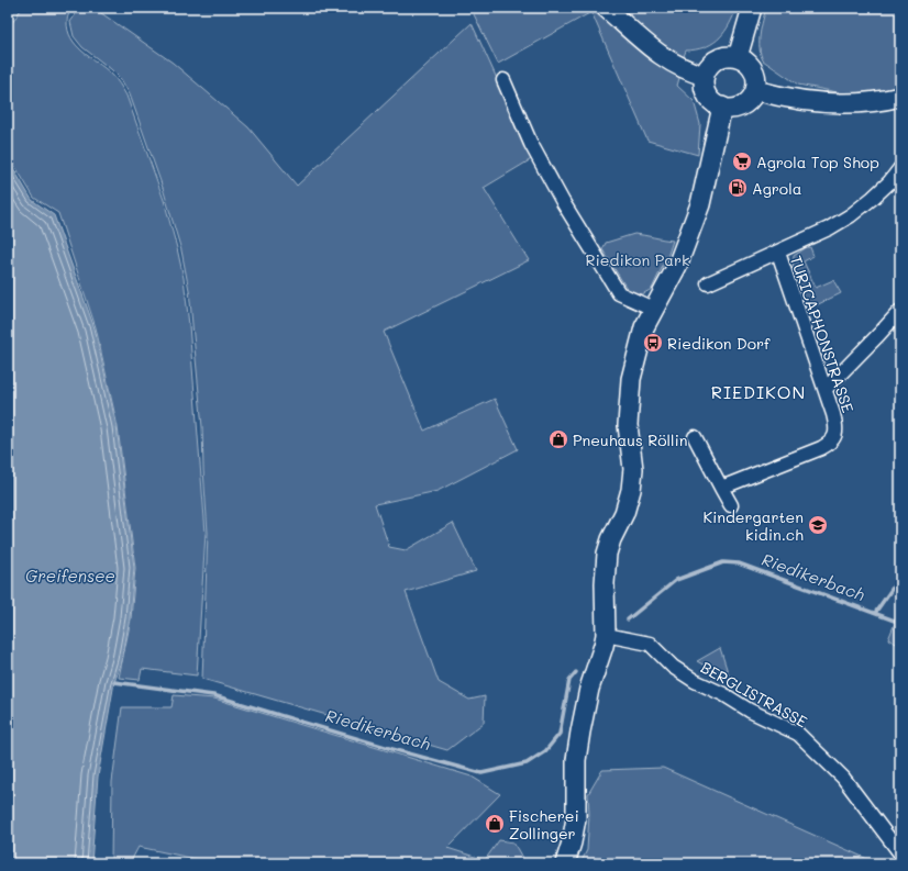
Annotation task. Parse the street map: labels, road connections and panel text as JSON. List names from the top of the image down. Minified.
{"streets":{"street":["TURICAPHONSTRASSE","BERGLISTRASSE"]},"districts":["RIEDIKON"],"water":["Greifensee","Riedikerbach"],"parks":["Riedikon Park"],"places":{"supermarket":["Agrola Top Shop"],"fuel station":["Agrola"],"bus stop":["Riedikon Dorf"],"shop":["Pneuhaus Röllin","Fischerei Zollinger"],"school or university":["Kindergarten kidin.ch"]}}
